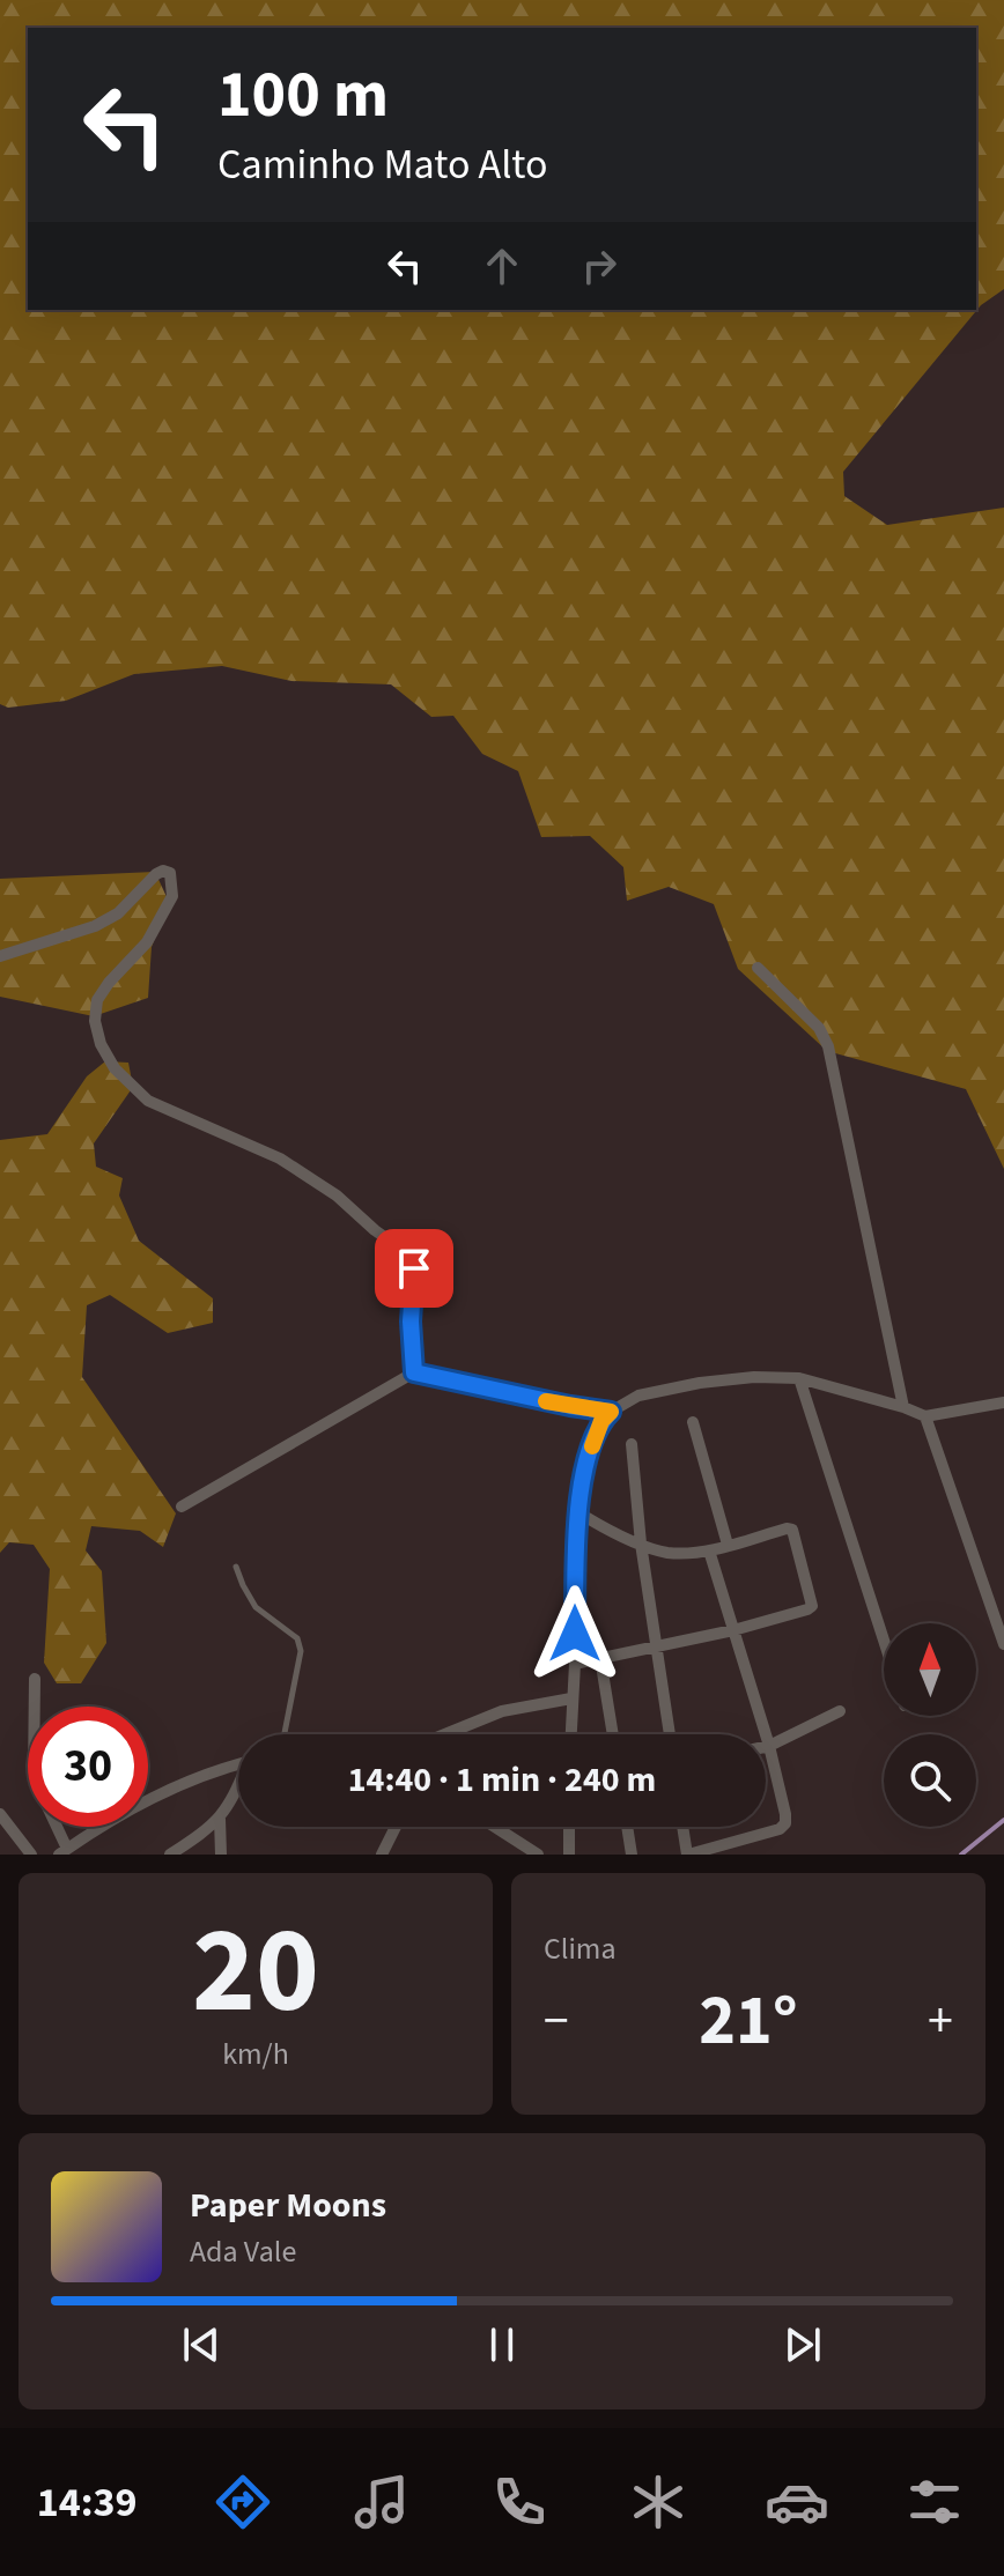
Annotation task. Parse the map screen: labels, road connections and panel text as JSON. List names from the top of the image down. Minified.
{"north":"top","page":{"turn":["100 m","Caminho Mato Alto"],"limit":"30","trip":"14:40 · 1 min · 240 m","tile":[["20","km/h"],"Clima"],"heat":["−","21°","+"],"song":["Paper Moons","Ada Vale"],"tabs":"14:39"}}
